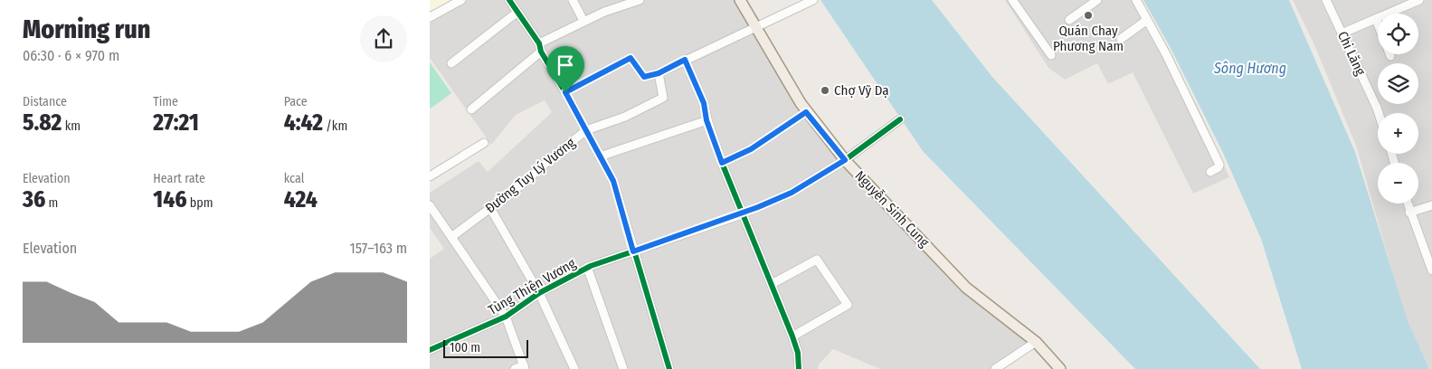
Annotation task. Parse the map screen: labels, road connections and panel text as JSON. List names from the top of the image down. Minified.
{"streets":{"main road":["Nguyễn Sinh Cung"],"street":["Chi Lăng","Đường Tuy Lý Vương","Tùng Thiện Vương"]},"crossings":[["Nguyễn Sinh Cung","Tùng Thiện Vương"]],"water":["Sông Hương"],"places":["Quán Chay Phương Nam","Chợ Vỹ Dạ"],"scale_bar":"100 m","page":{"heading":["Morning run","06:30 · 6 × 970 m"],"map_buttons":["+","−"],"stats":[["Distance","5.82 km"],["Time","27:21"],["Pace","4:42 /km"],["Elevation","36 m"],["Heart rate","146 bpm"],["kcal","424"]],"chart":["Elevation","157–163 m"],"scale":"100 m"}}
